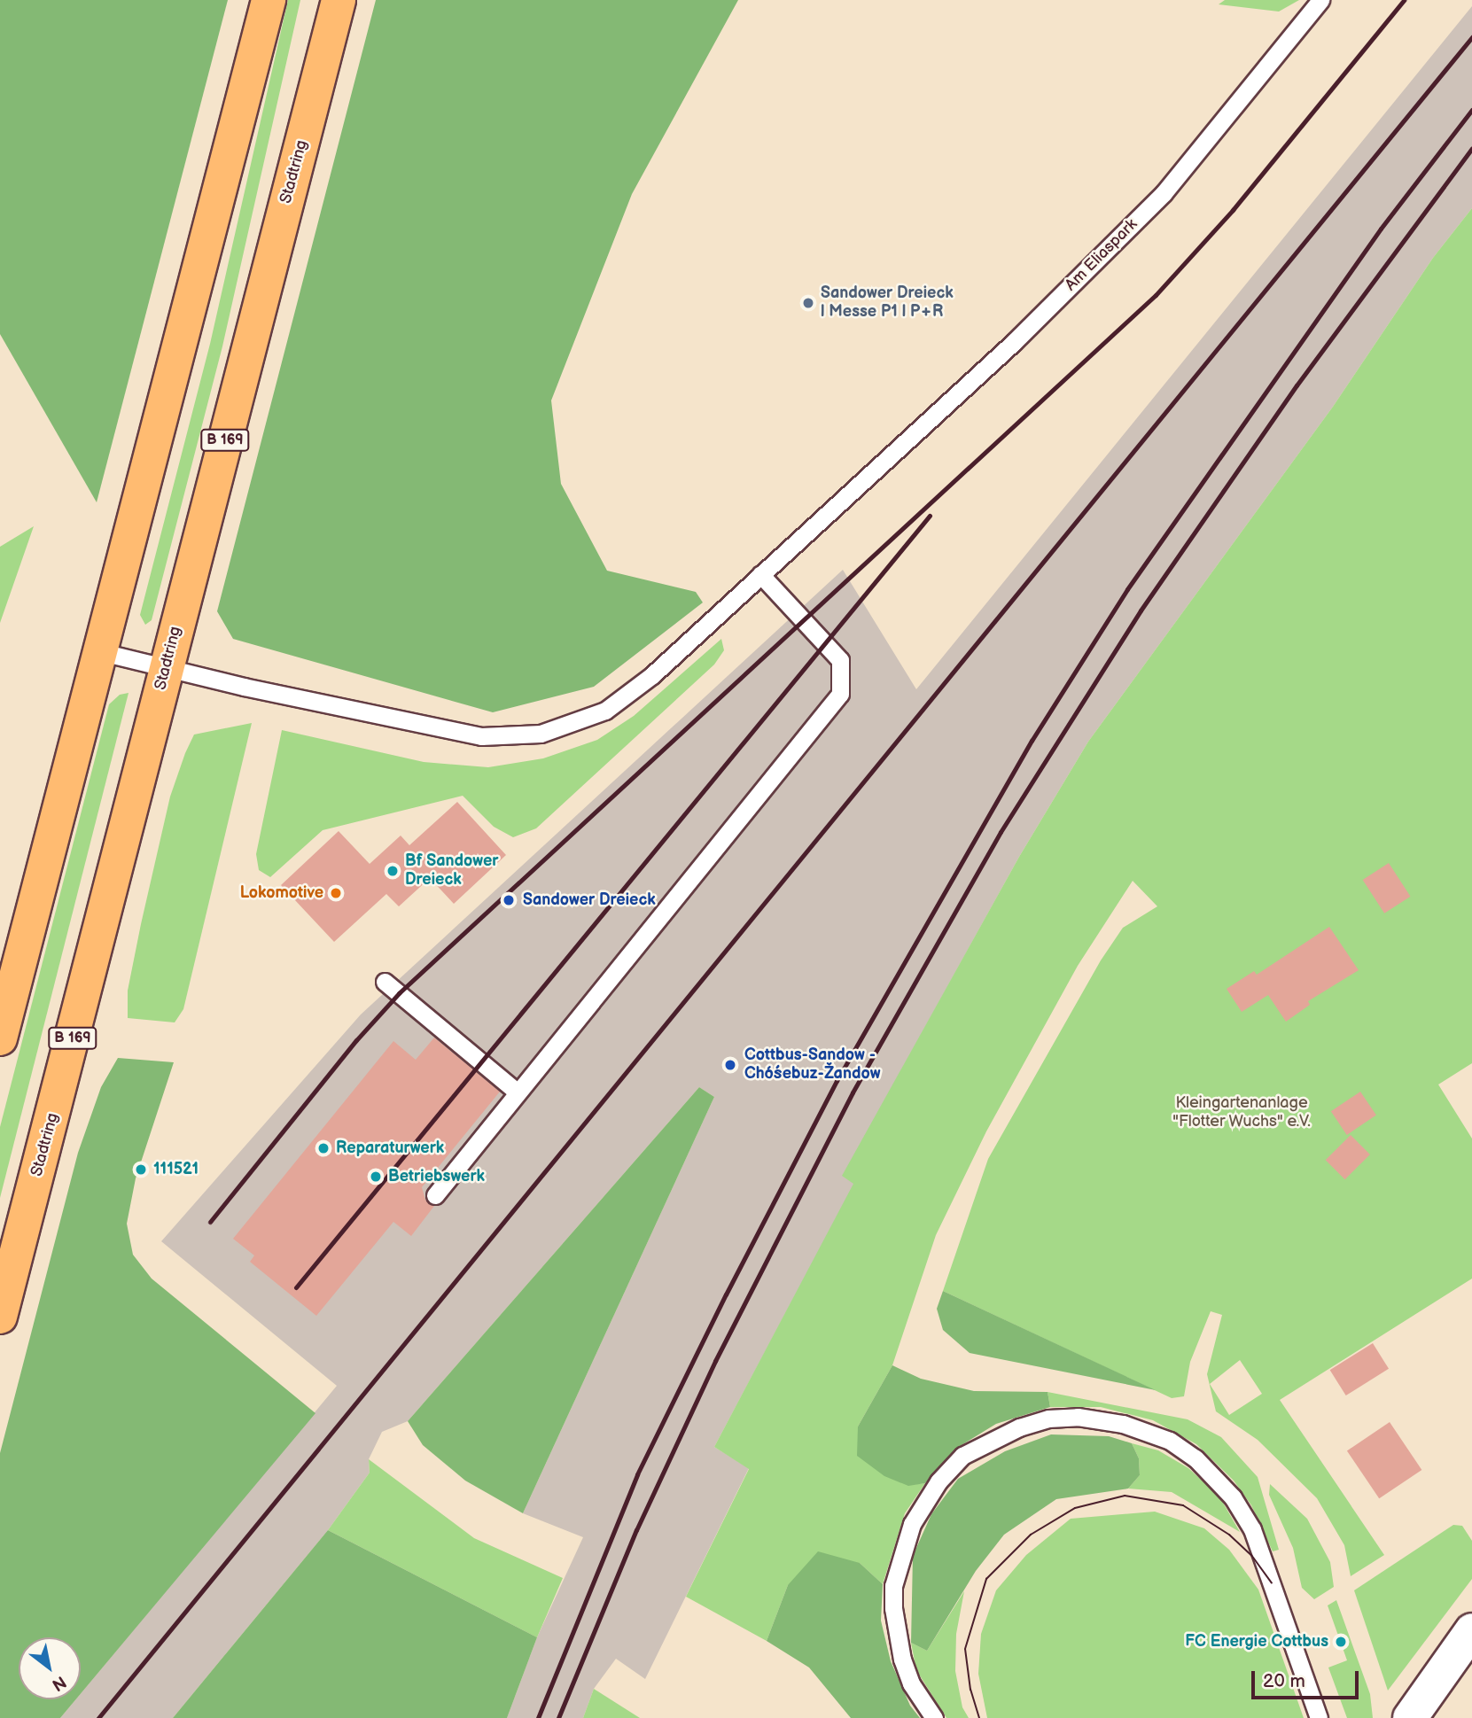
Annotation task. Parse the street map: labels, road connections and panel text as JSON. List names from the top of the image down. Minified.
{"streets":{"main road":["Stadtring","B 169"],"lane":["Am Eliaspark"]},"crossings":[["Stadtring","Am Eliaspark"]],"parks":["Kleingartenanlage \"Flotter Wuchs\" e.V."],"places":["Sandower Dreieck | Messe P1 | P+R","Bf Sandower Dreieck","Lokomotive","Sandower Dreieck","Cottbus-Sandow - Chóśebuz-Žandow","Reparaturwerk","111521","Betriebswerk","FC Energie Cottbus"],"scale_bar":"20 m","north":"bottom right"}
